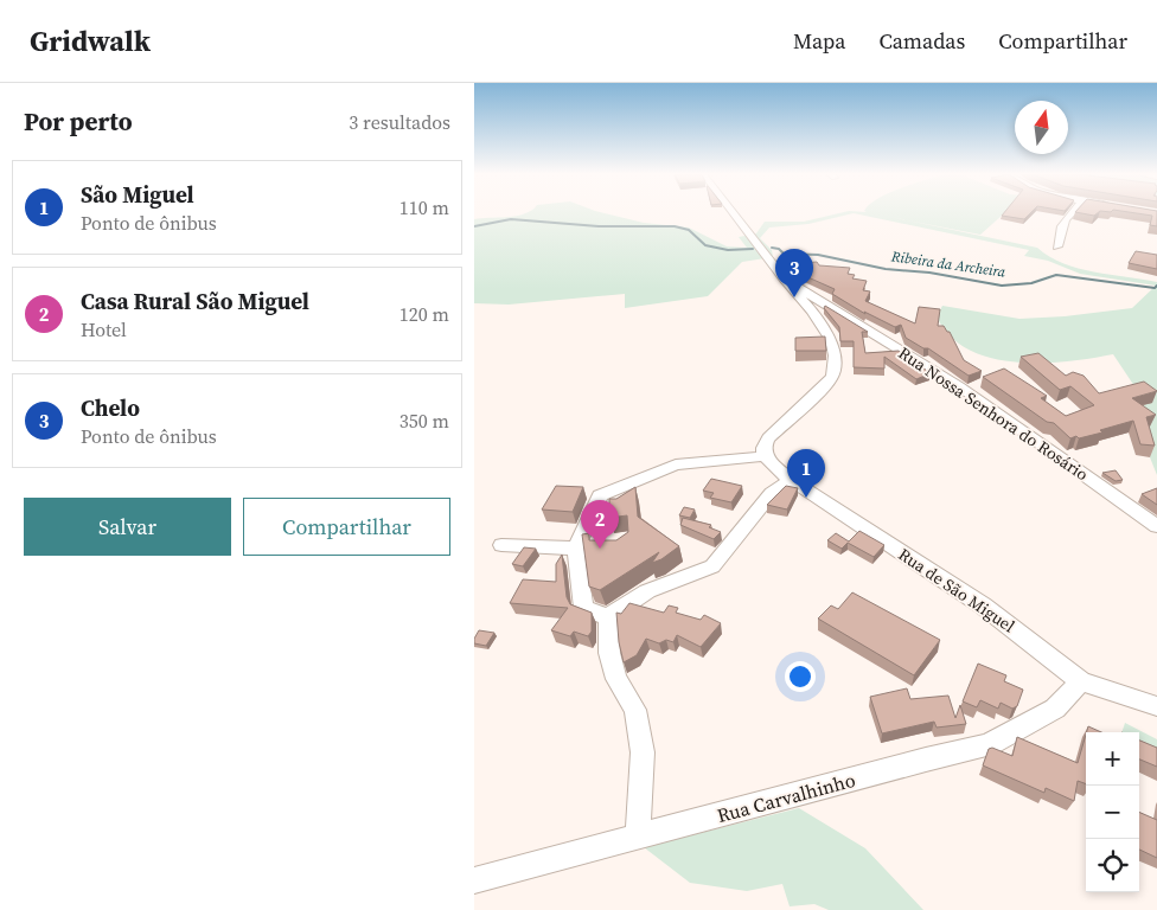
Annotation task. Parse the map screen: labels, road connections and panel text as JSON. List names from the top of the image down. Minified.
{"streets":{"street":["Rua Nossa Senhora do Rosário","Rua de São Miguel","Rua Carvalhinho"]},"crossings":[["Rua de São Miguel","Rua Carvalhinho"]],"water":["Ribeira da Archeira"],"north":"top","page":{"header":"Gridwalk","nav":["Mapa","Camadas","Compartilhar"],"heading":["Por perto","3 resultados"],"list":[{"mark":"1","name":"São Miguel","note":"Ponto de ônibus","value":"110 m"},{"mark":"2","name":"Casa Rural São Miguel","note":"Hotel","value":"120 m"},{"mark":"3","name":"Chelo","note":"Ponto de ônibus","value":"350 m"}],"pins":["3","1","2"],"buttons":["Salvar","Compartilhar"],"map_buttons":["+","−"]}}
